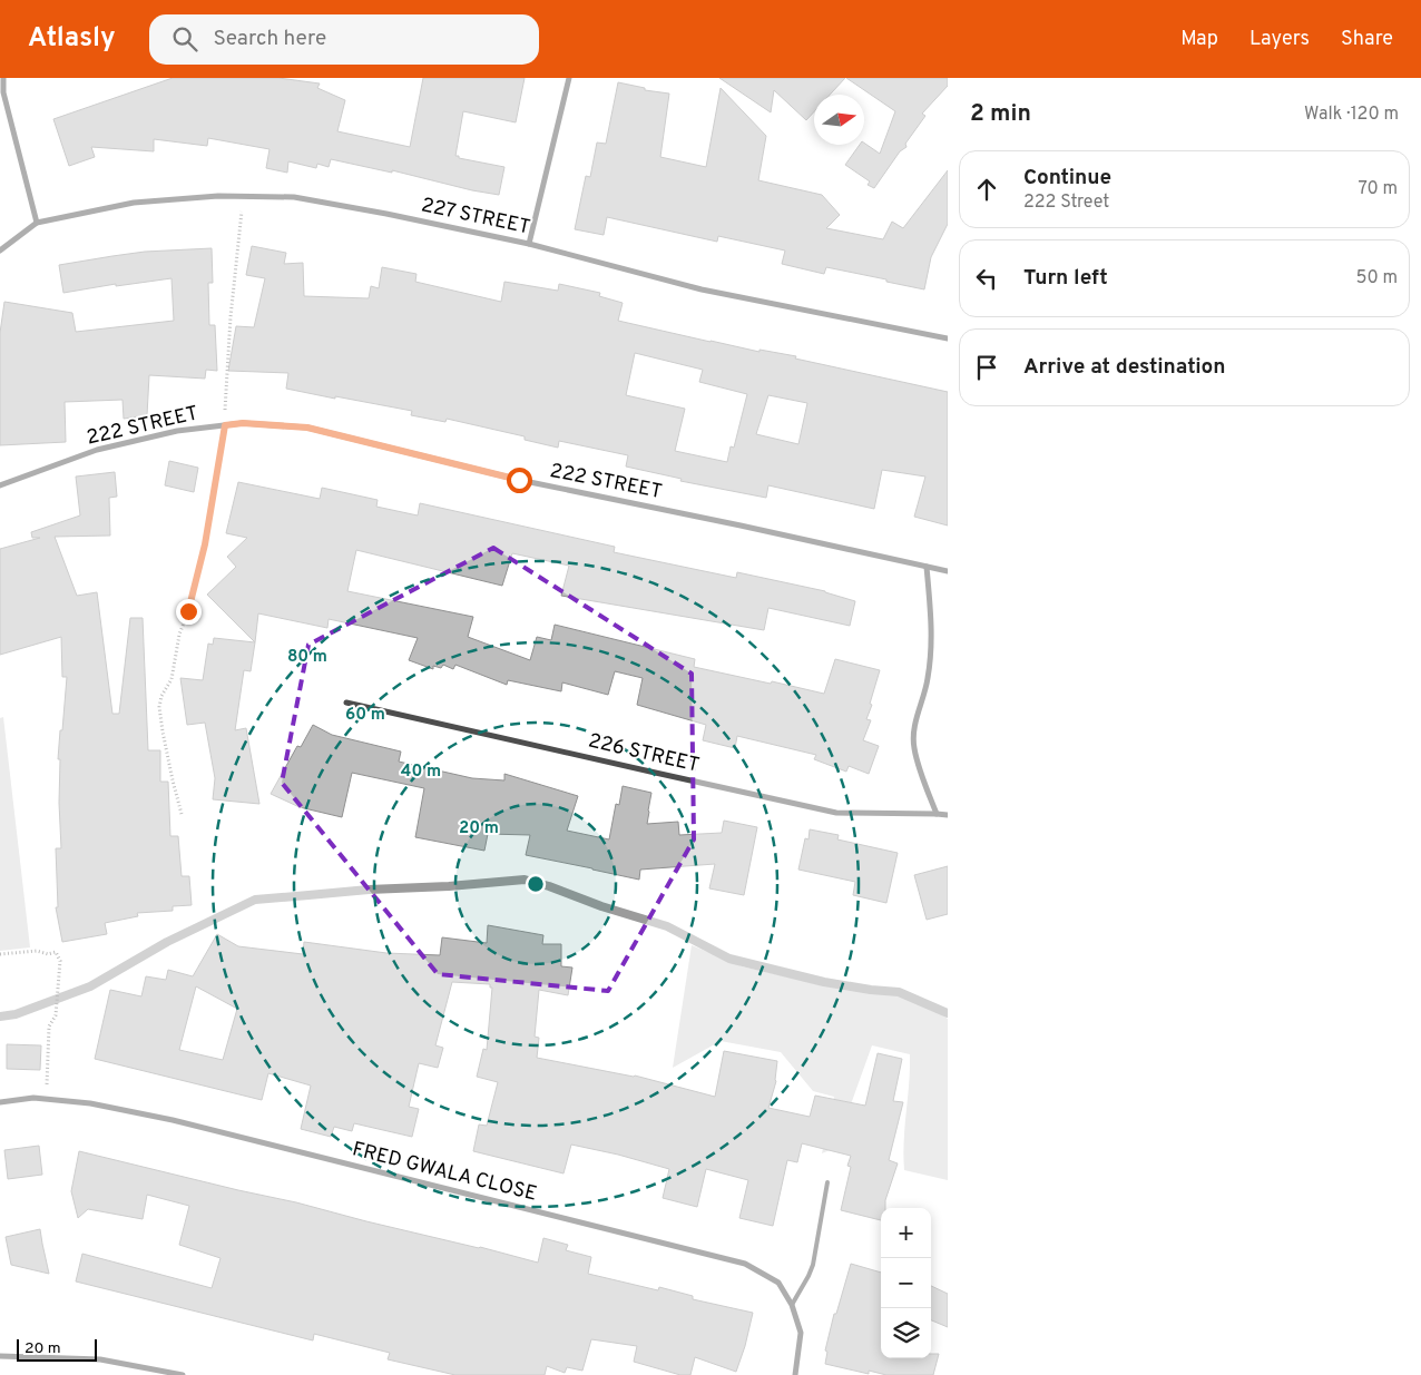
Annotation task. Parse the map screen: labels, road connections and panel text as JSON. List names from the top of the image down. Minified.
{"streets":{"street":["227 STREET","222 STREET","226 STREET","FRED GWALA CLOSE"]},"scale_bar":"20 m","north":"right","page":{"header":"Atlasly","search":"Search here","nav":["Map","Layers","Share"],"heading":["2 min","Walk · 120 m"],"list":[["Continue","222 Street","70 m"],["Turn left","50 m"],"Arrive at destination"],"map_buttons":["+","−"],"scale":"20 m"},"rings":["80 m","60 m","40 m","20 m"]}
